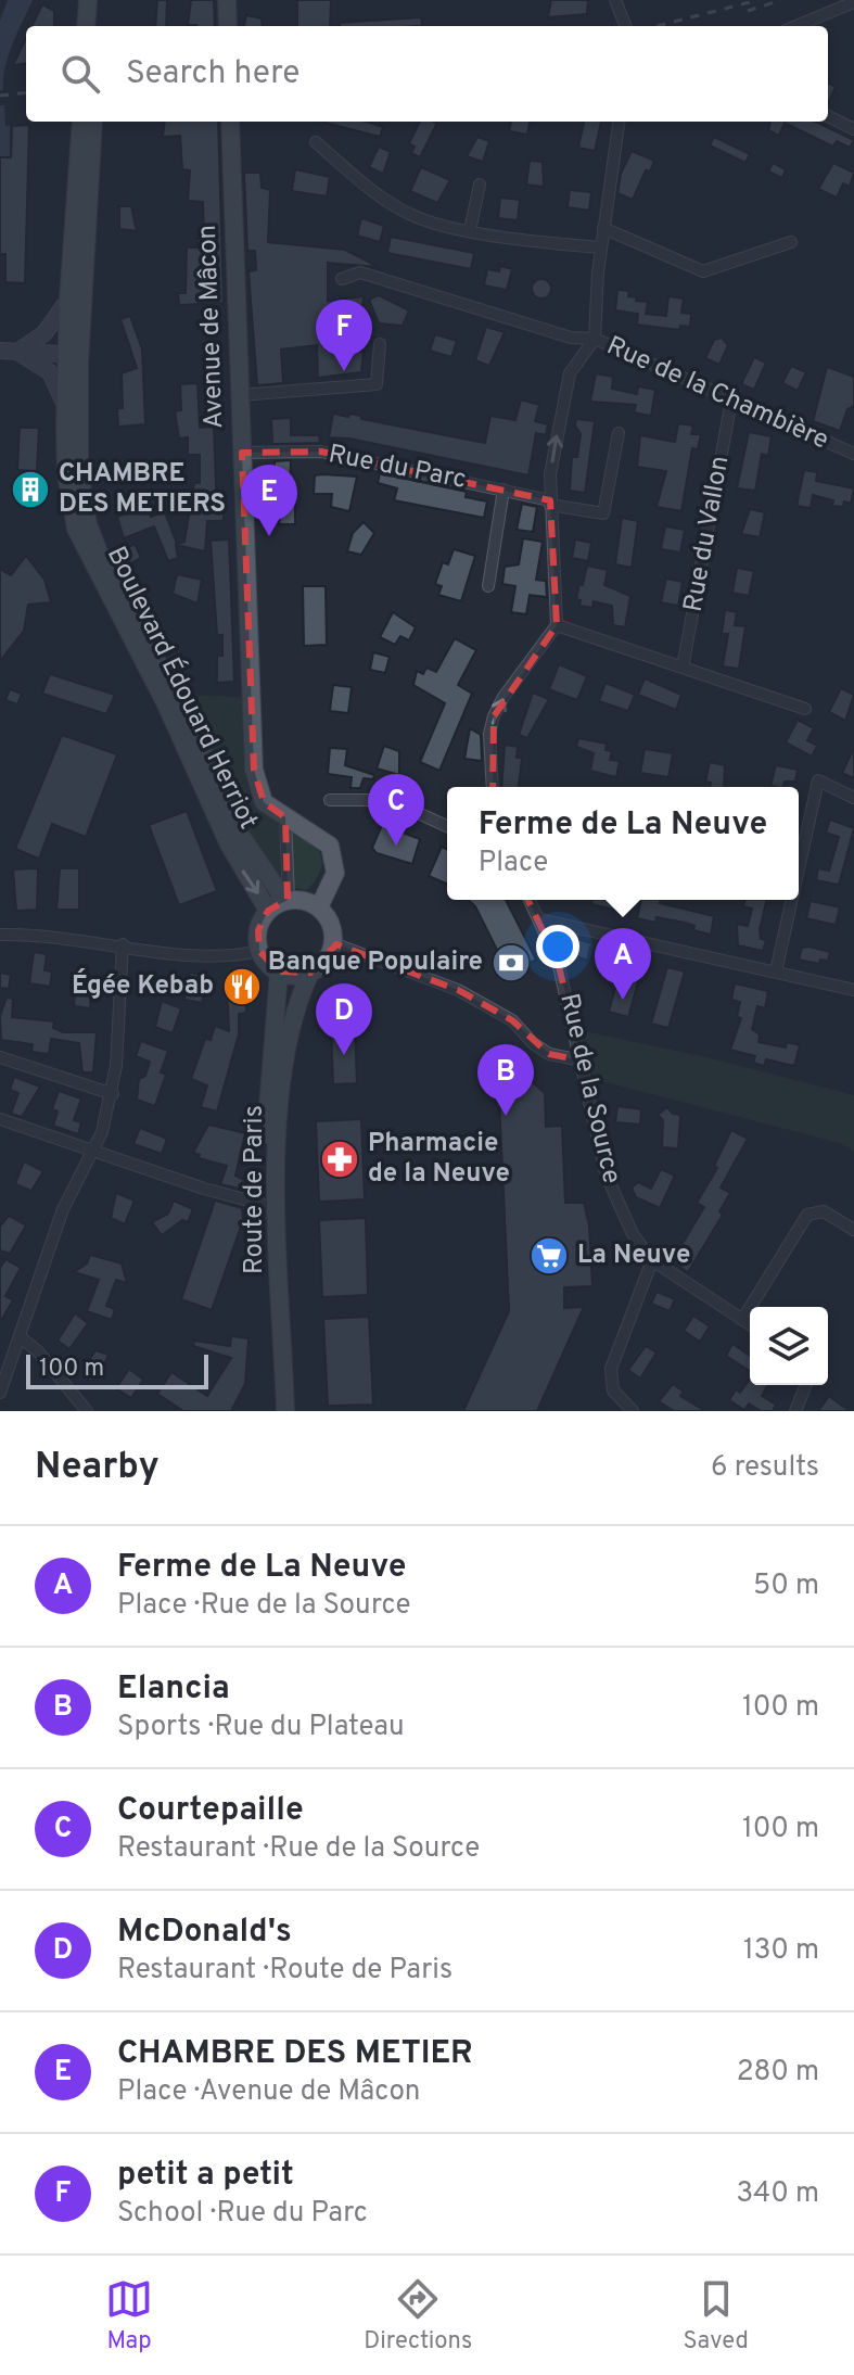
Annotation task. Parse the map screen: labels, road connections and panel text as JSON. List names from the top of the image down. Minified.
{"streets":{"main road":["Avenue de Mâcon","Boulevard Édouard Herriot","Route de Paris"],"street":["Rue de la Chambière","Rue du Parc","Rue du Vallon","Rue de la Source"]},"crossings":[["Avenue de Mâcon","Rue du Parc"],["Avenue de Mâcon","Boulevard Édouard Herriot"],["Avenue de Mâcon","Route de Paris"],["Rue de la Chambière","Rue du Vallon"],["Boulevard Édouard Herriot","Route de Paris"]],"places":{"building":["CHAMBRE DES METIERS"],"bank":["Banque Populaire"],"restaurant":["Égée Kebab"],"pharmacy":["Pharmacie de la Neuve"],"supermarket":["La Neuve"]},"scale_bar":"100 m","page":{"search":"Search here","pins":["F","E","C","A","D","B"],"popup":["Ferme de La Neuve","Place"],"scale":"100 m","heading":["Nearby","6 results"],"list":[{"mark":"A","name":"Ferme de La Neuve","note":"Place · Rue de la Source","value":"50 m"},{"mark":"B","name":"Elancia","note":"Sports · Rue du Plateau","value":"100 m"},{"mark":"C","name":"Courtepaille","note":"Restaurant · Rue de la Source","value":"100 m"},{"mark":"D","name":"McDonald's","note":"Restaurant · Route de Paris","value":"130 m"},{"mark":"E","name":"CHAMBRE DES METIER","note":"Place · Avenue de Mâcon","value":"280 m"},{"mark":"F","name":"petit a petit","note":"School · Rue du Parc","value":"340 m"}],"nav":["Map","Directions","Saved"]}}
